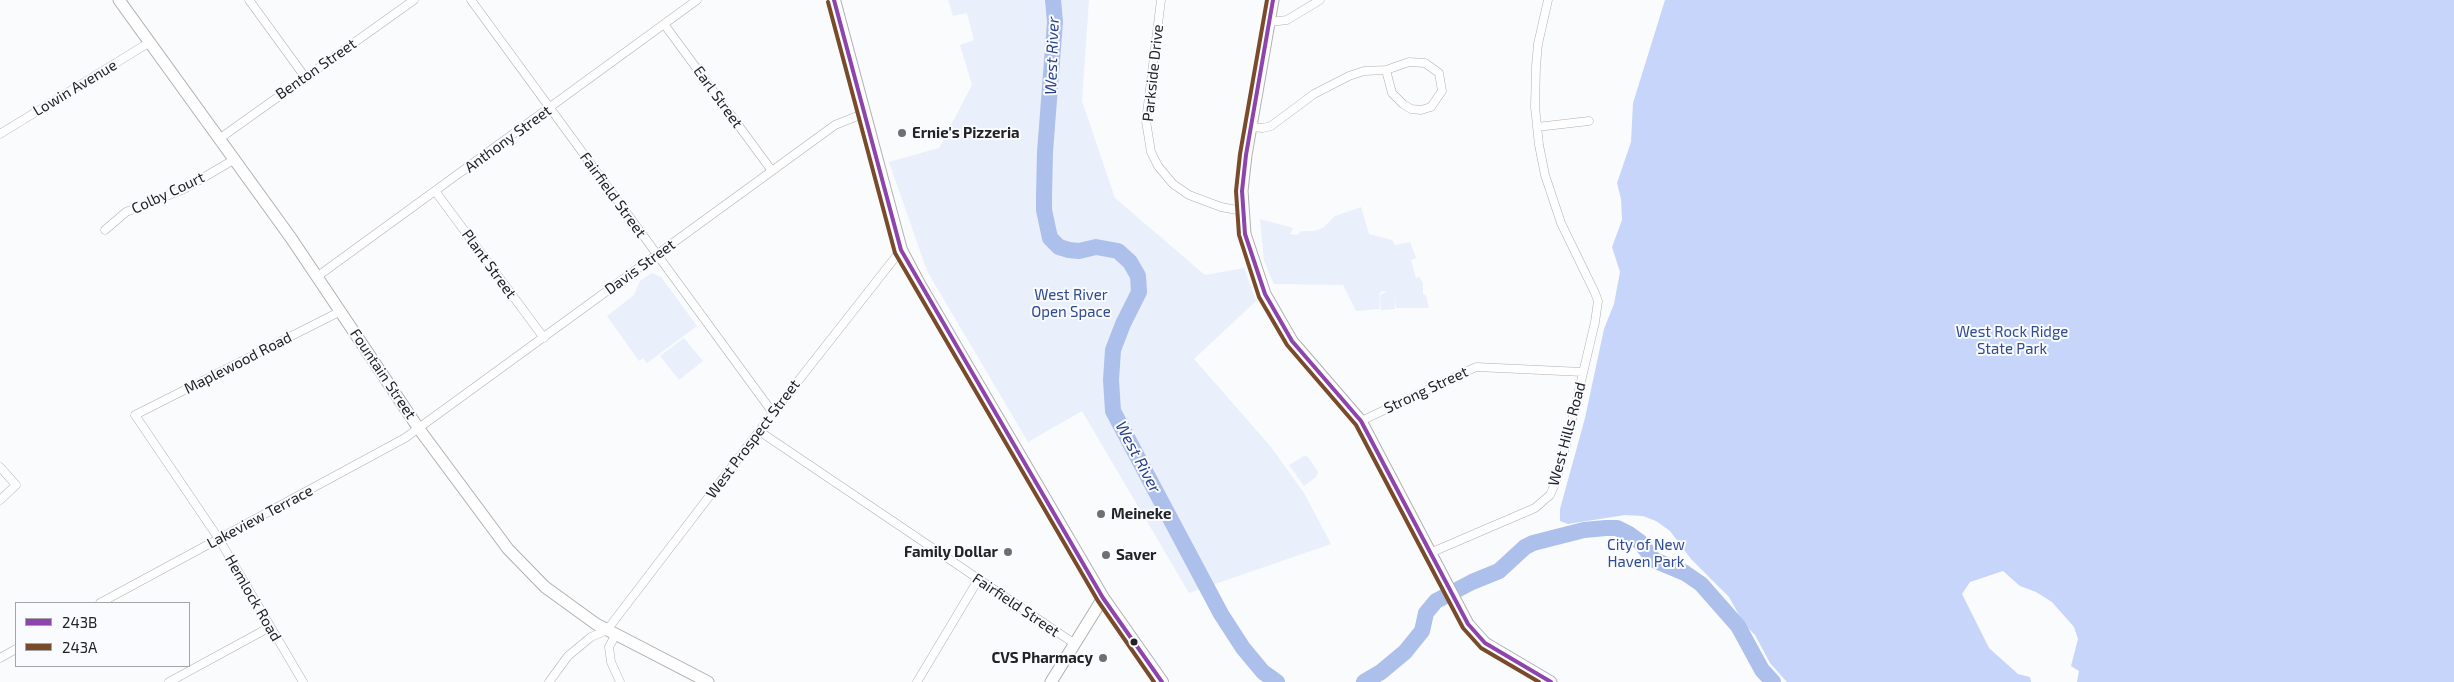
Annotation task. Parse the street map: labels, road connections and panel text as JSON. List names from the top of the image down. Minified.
{"streets":{"main road":["Fountain Street"],"street":["Benton Street","Parkside Drive","Lowin Avenue","Earl Street","Anthony Street","Colby Court","Fairfield Street","Plant Street","Davis Street","Maplewood Road","Strong Street","West Hills Road","West Prospect Street","Lakeview Terrace","Hemlock Road"]},"crossings":[["Benton Street","Fountain Street"],["Lowin Avenue","Fountain Street"],["Earl Street","Anthony Street"],["Earl Street","Davis Street"],["Anthony Street","Fairfield Street"],["Anthony Street","Plant Street"],["Anthony Street","Fountain Street"],["Colby Court","Fountain Street"],["Fairfield Street","Davis Street"],["Fairfield Street","West Prospect Street"],["Plant Street","Davis Street"],["Davis Street","Fountain Street"],["Davis Street","Lakeview Terrace"],["Maplewood Road","Fountain Street"],["Maplewood Road","Hemlock Road"],["Fountain Street","West Prospect Street"],["Fountain Street","Lakeview Terrace"],["Strong Street","West Hills Road"],["Lakeview Terrace","Hemlock Road"]],"water":["West River"],"parks":["West River Open Space","West Rock Ridge State Park","City of New Haven Park"],"places":["Ernie's Pizzeria","Meineke","Family Dollar","Saver","CVS Pharmacy"],"lines":["transit line 243B","transit line 243A"],"legend":["243B","243A"]}
